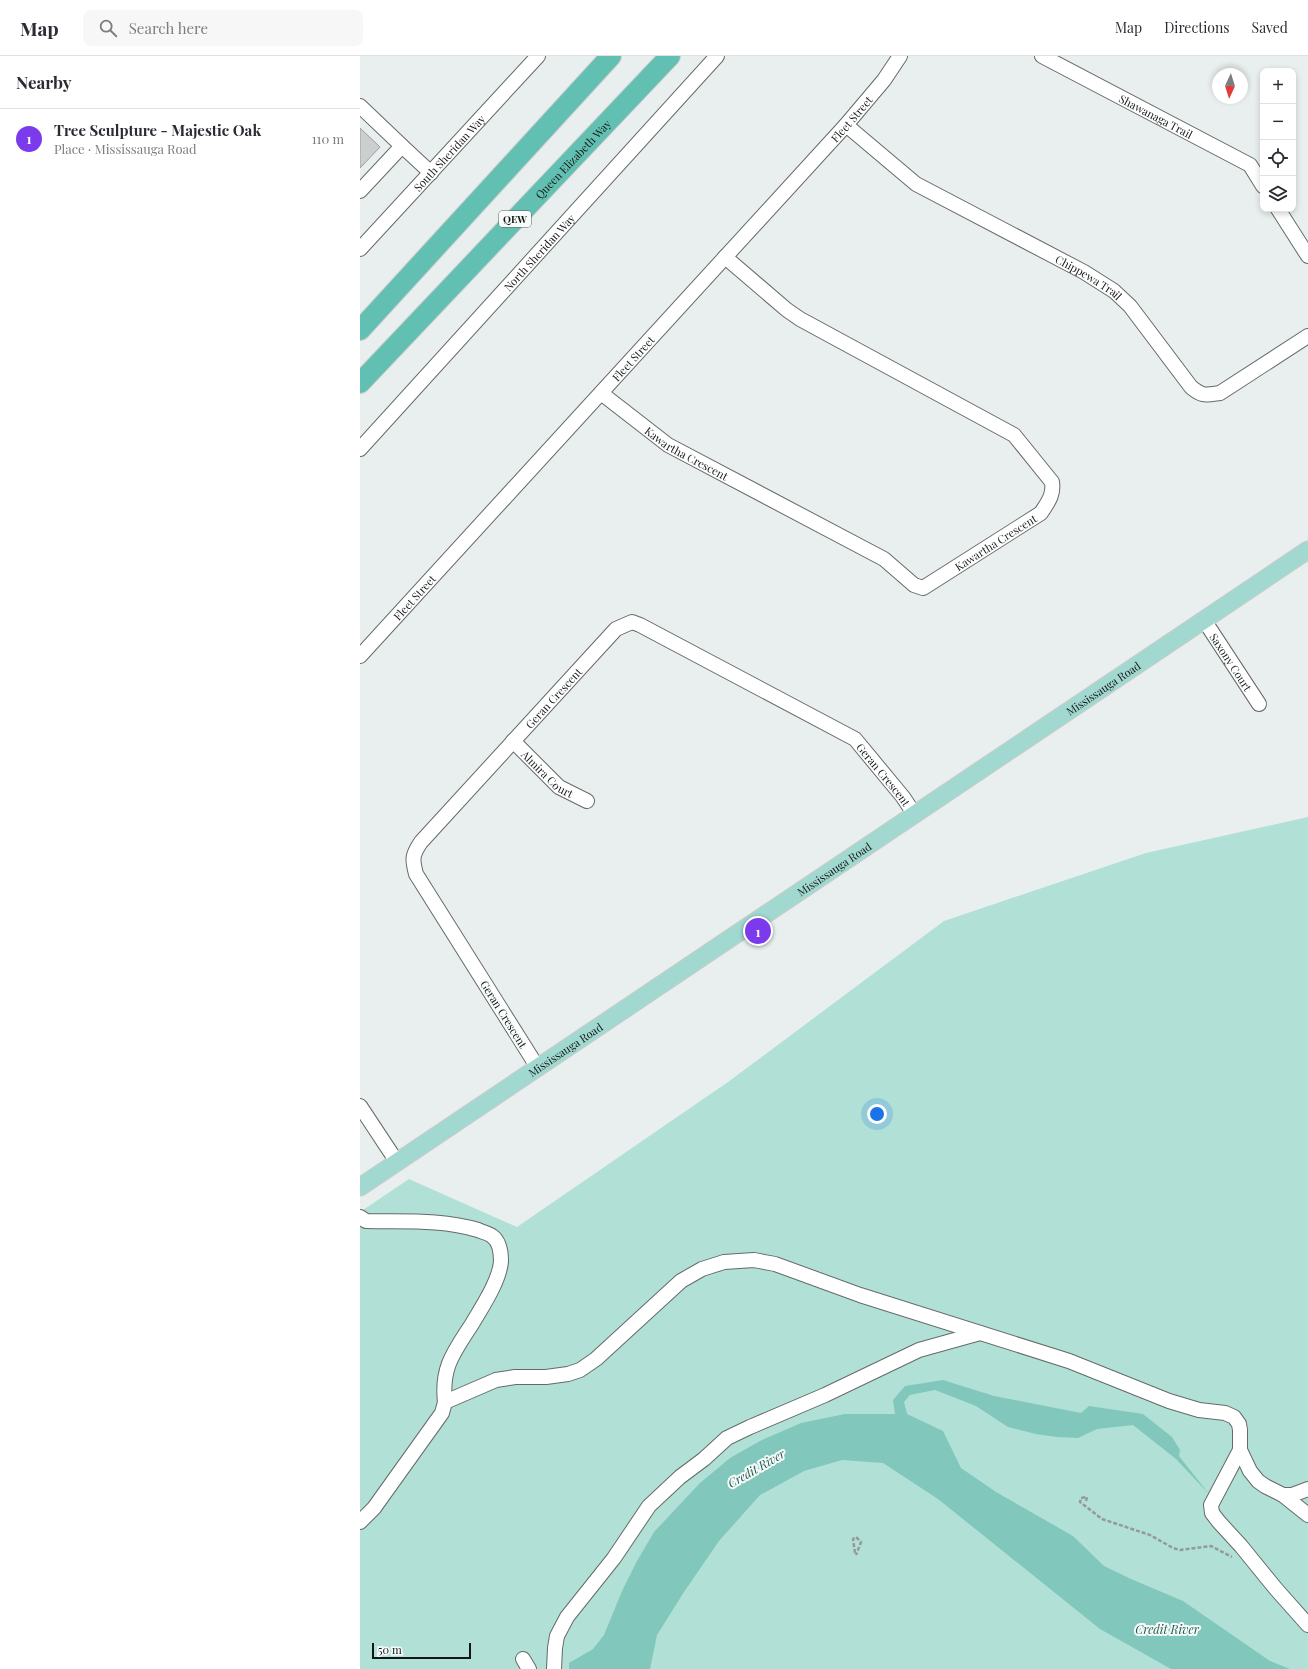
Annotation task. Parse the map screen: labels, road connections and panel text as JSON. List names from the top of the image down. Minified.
{"streets":{"highway":["Queen Elizabeth Way","QEW"],"main road":["Mississauga Road"],"street":["Shawanaga Trail","Fleet Street","South Sheridan Way","North Sheridan Way","Chippewa Trail","Kawartha Crescent","Saxony Court","Geran Crescent","Almira Court"]},"crossings":[["Fleet Street","Chippewa Trail"],["Fleet Street","Kawartha Crescent"],["Saxony Court","Mississauga Road"],["Mississauga Road","Geran Crescent"],["Geran Crescent","Almira Court"]],"water":["Credit River"],"scale_bar":"50 m","north":"bottom","page":{"header":"Map","search":"Search here","nav":["Map","Directions","Saved"],"heading":"Nearby","map_buttons":["+","−"],"list":[{"mark":"1","name":"Tree Sculpture - Majestic Oak","note":"Place · Mississauga Road","value":"110 m"}],"pins":"1","scale":"50 m"}}
